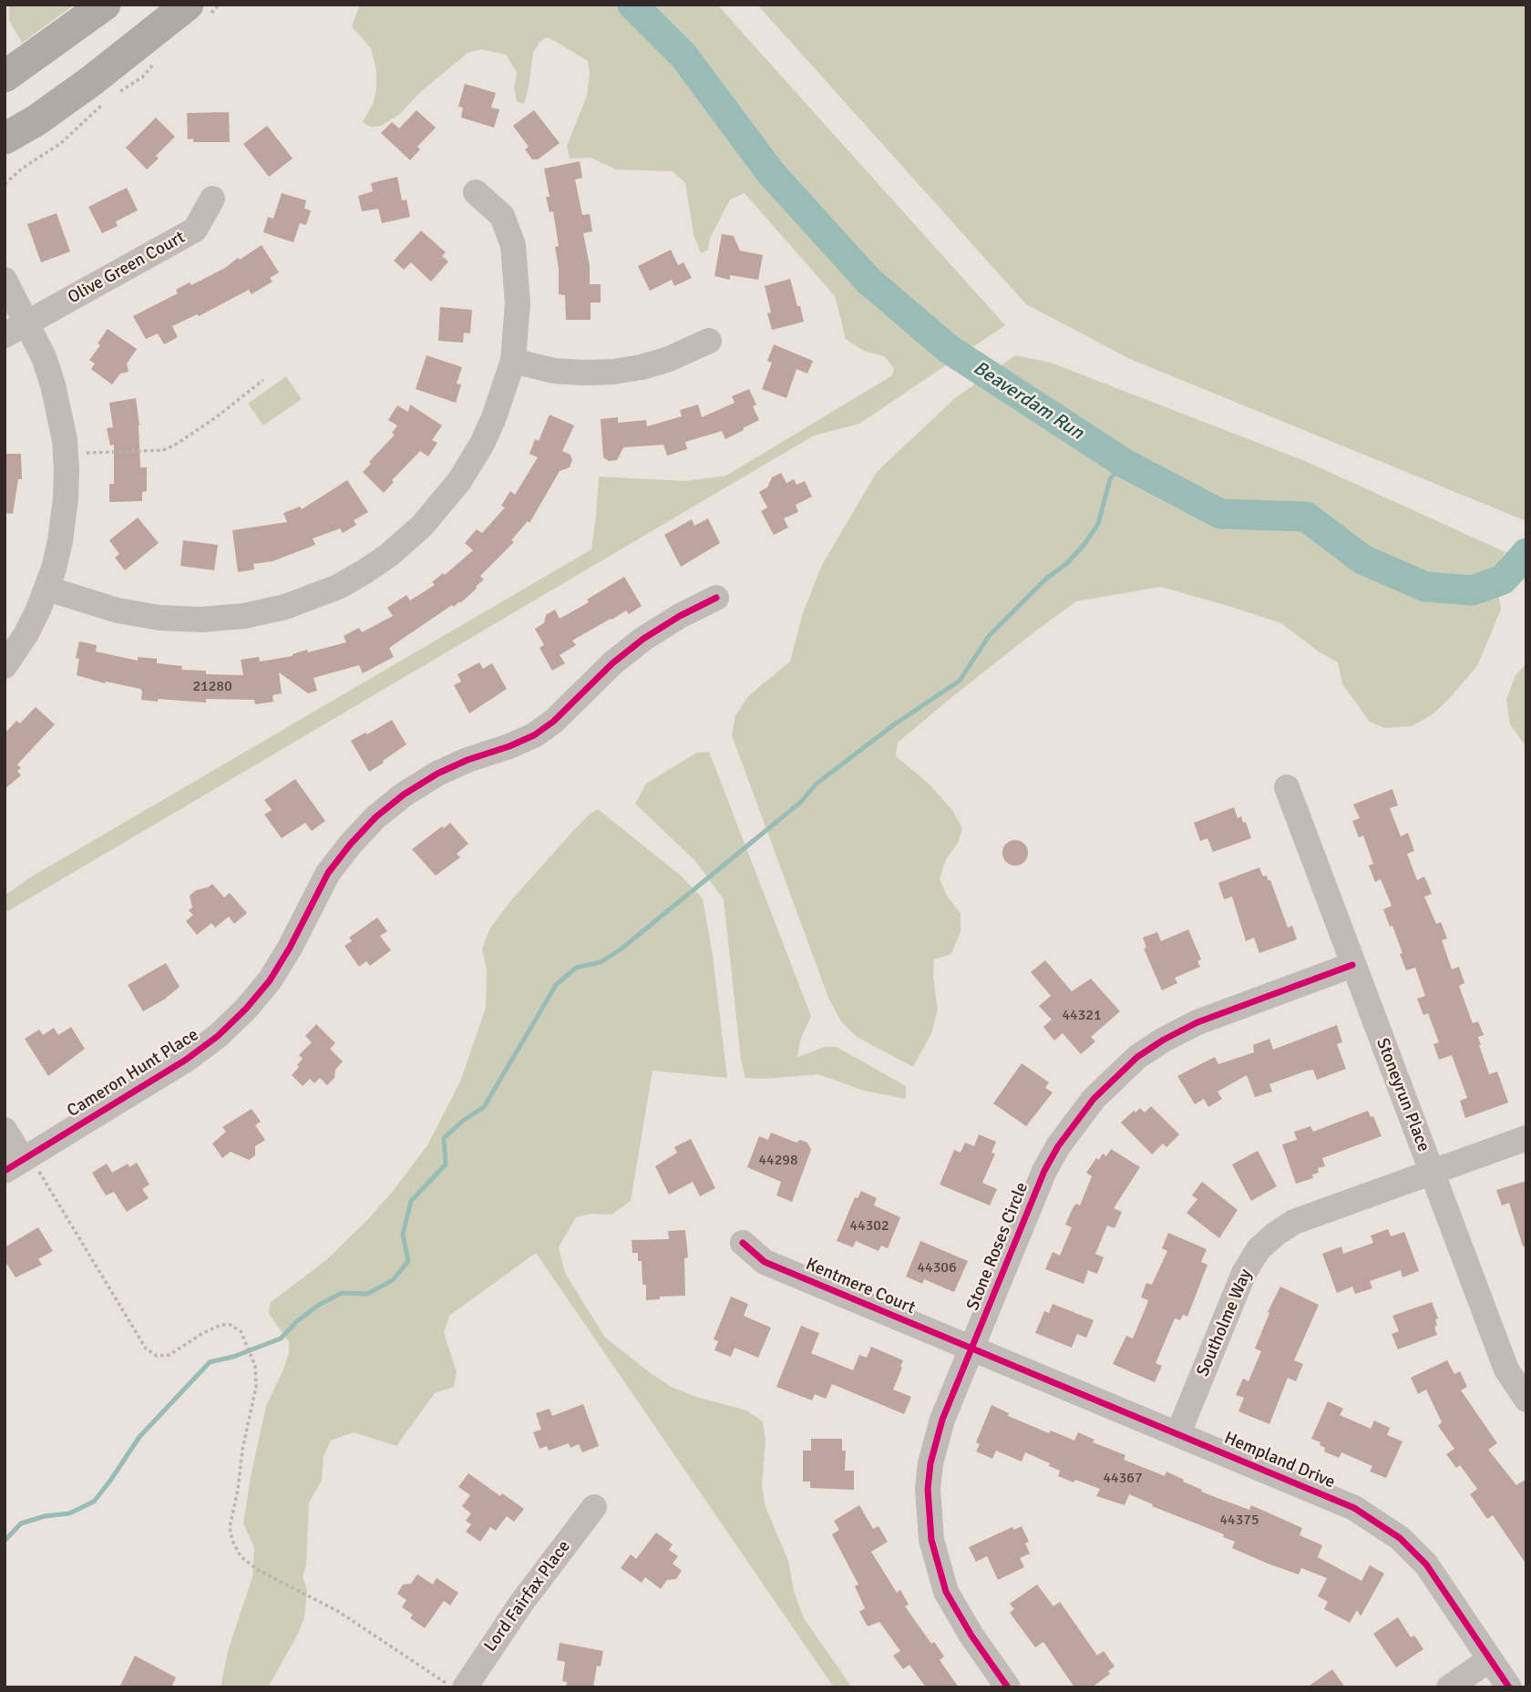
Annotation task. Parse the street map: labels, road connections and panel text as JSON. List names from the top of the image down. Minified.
{"streets":{"street":["Olive Green Court","Cameron Hunt Place","Stoneyrun Place","Stone Roses Circle","Kentmere Court","Southolme Way","Hempland Drive","Lord Fairfax Place"]},"crossings":[["Stoneyrun Place","Stone Roses Circle"],["Stoneyrun Place","Southolme Way"],["Stone Roses Circle","Kentmere Court"],["Stone Roses Circle","Hempland Drive"],["Kentmere Court","Hempland Drive"],["Southolme Way","Hempland Drive"]],"water":["Beaverdam Run"],"house_numbers":["21280","44321","44298","44302","44306","44367","44375"]}
